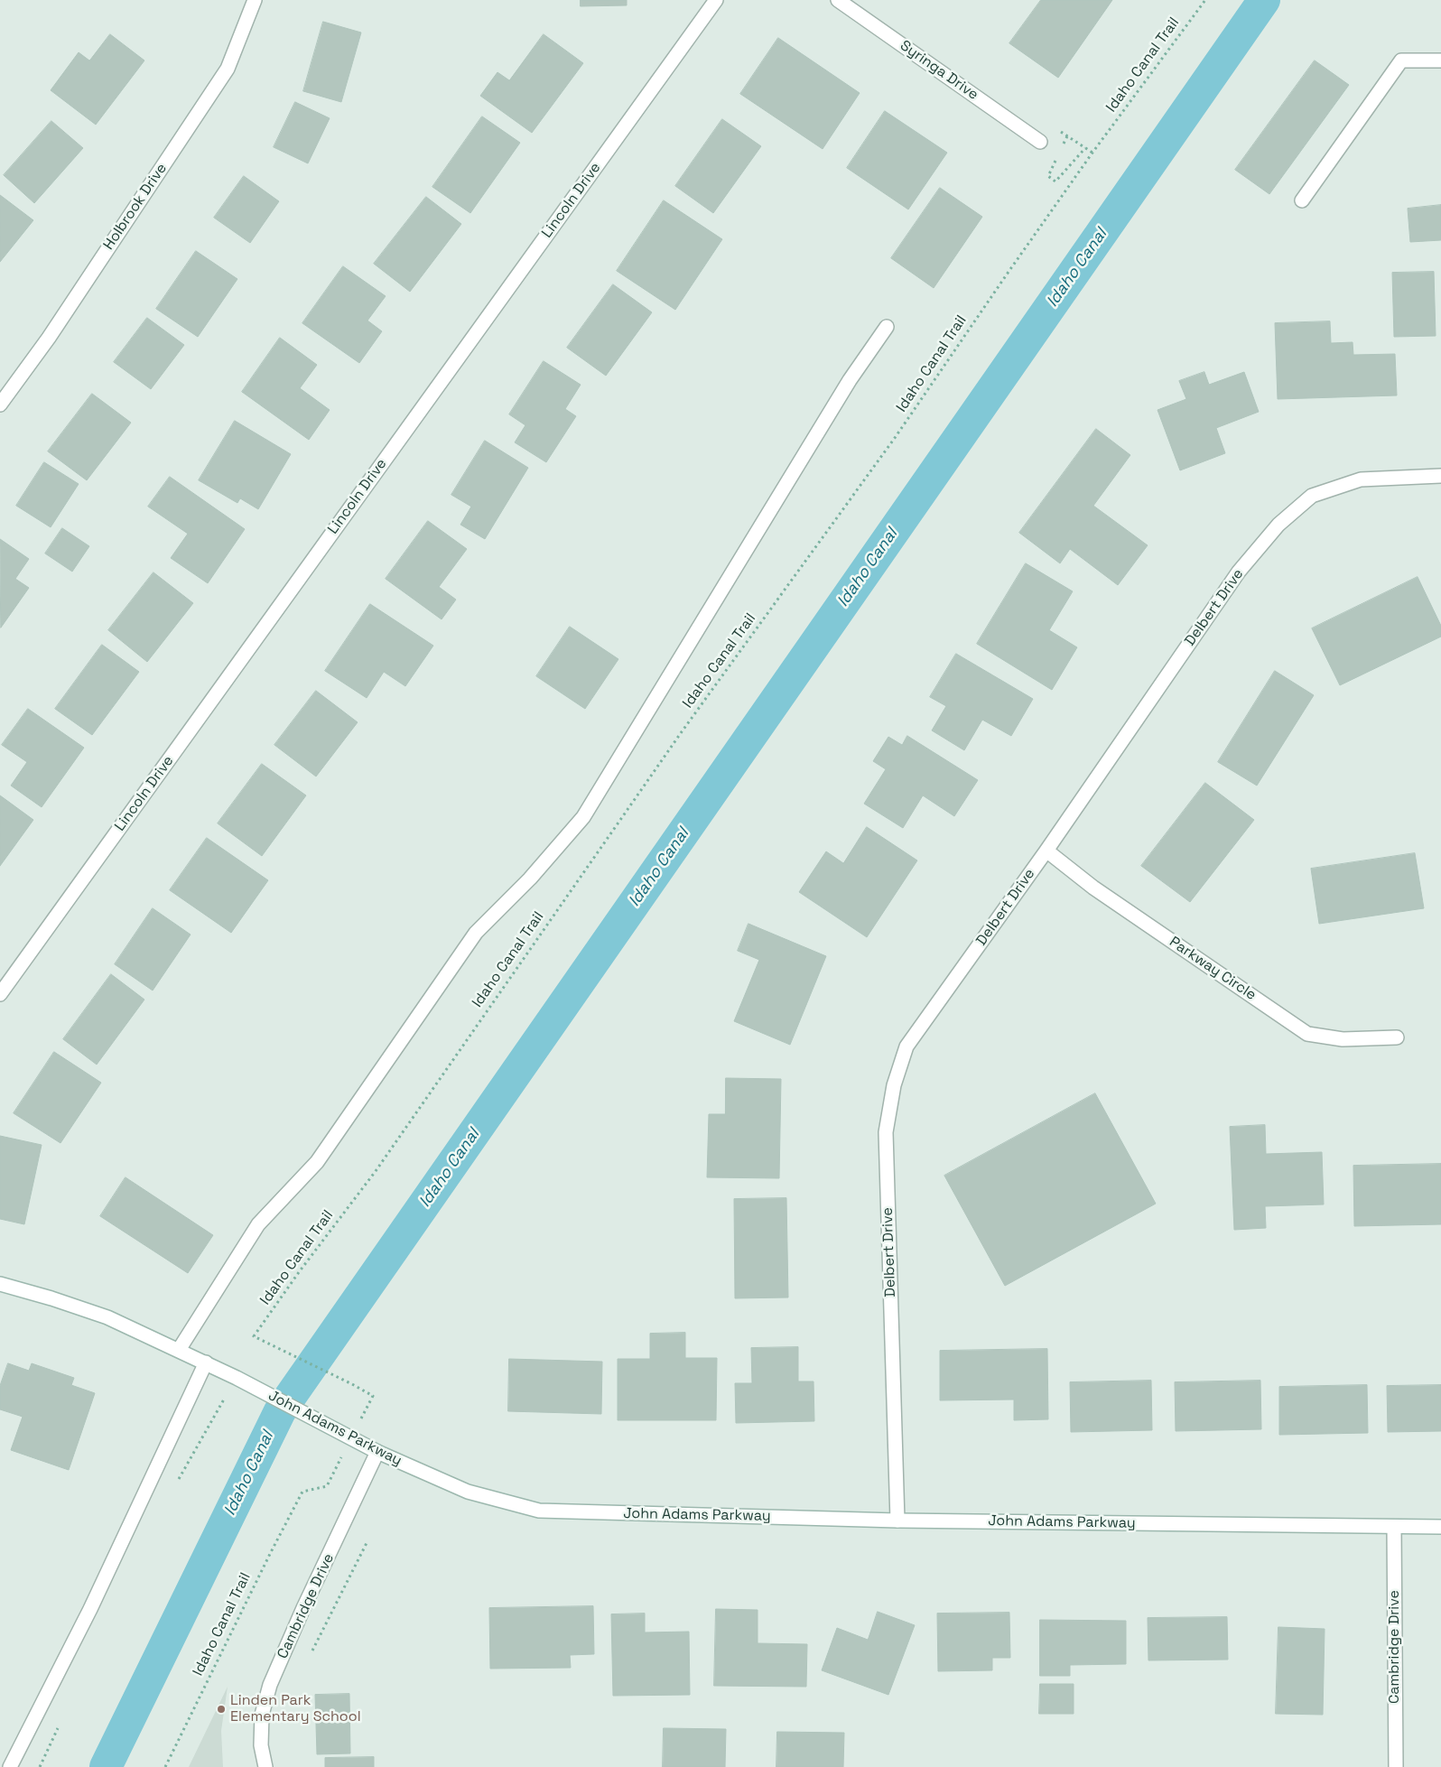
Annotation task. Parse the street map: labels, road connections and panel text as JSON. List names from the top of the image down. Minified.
{"streets":{"street":["Syringa Drive","Lincoln Drive","Holbrook Drive","Delbert Drive","Parkway Circle","John Adams Parkway","Cambridge Drive"],"path":["Idaho Canal Trail"]},"crossings":[["Delbert Drive","Parkway Circle"],["Delbert Drive","John Adams Parkway"],["John Adams Parkway","Cambridge Drive"]],"water":["Idaho Canal"],"places":["Linden Park Elementary School"]}
